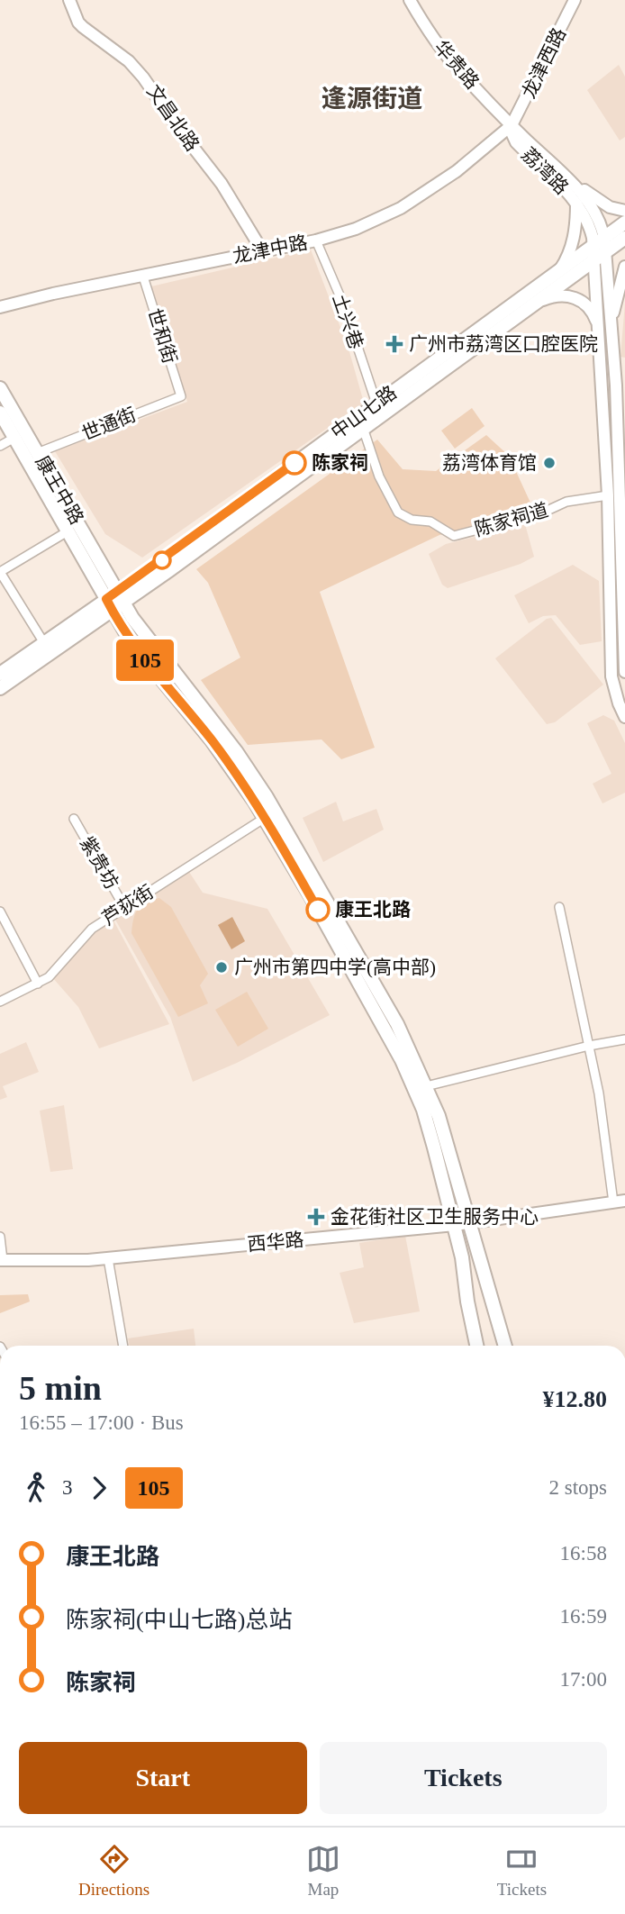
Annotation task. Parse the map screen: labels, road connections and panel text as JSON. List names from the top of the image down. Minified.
{"streets":{"main road":["龙津西路","华贵路","文昌北路","荔湾路","龙津中路","中山七路","康王中路","西华路"],"street":["土兴巷","世和街","世通街","陈家祠道","紫贵坊","芦荻街"]},"crossings":[["龙津西路","华贵路"],["龙津西路","荔湾路"],["龙津西路","龙津中路"],["华贵路","荔湾路"],["华贵路","龙津中路"],["文昌北路","龙津中路"],["荔湾路","龙津中路"],["荔湾路","中山七路"],["荔湾路","陈家祠道"],["龙津中路","土兴巷"],["龙津中路","世和街"],["土兴巷","中山七路"],["世和街","世通街"],["中山七路","康王中路"],["中山七路","陈家祠道"],["世通街","康王中路"],["紫贵坊","芦荻街"]],"districts":["逢源街道"],"places":{"health":["广州市荔湾区口腔医院","金花街社区卫生服务中心"],"other":["陈家祠","荔湾体育馆","康王北路","广州市第四中学(高中部)"]},"lines":["bus line 105"],"page":{"on_map":"105","heading":["5 min","16:55 – 17:00 · Bus","¥12.80"],"legs":["3","105","2 stops"],"list":[{"name":"康王北路","value":"16:58"},{"name":"陈家祠(中山七路)总站","value":"16:59"},{"name":"陈家祠","value":"17:00"}],"buttons":["Start","Tickets"],"tabs":["Directions","Map","Tickets"]}}
